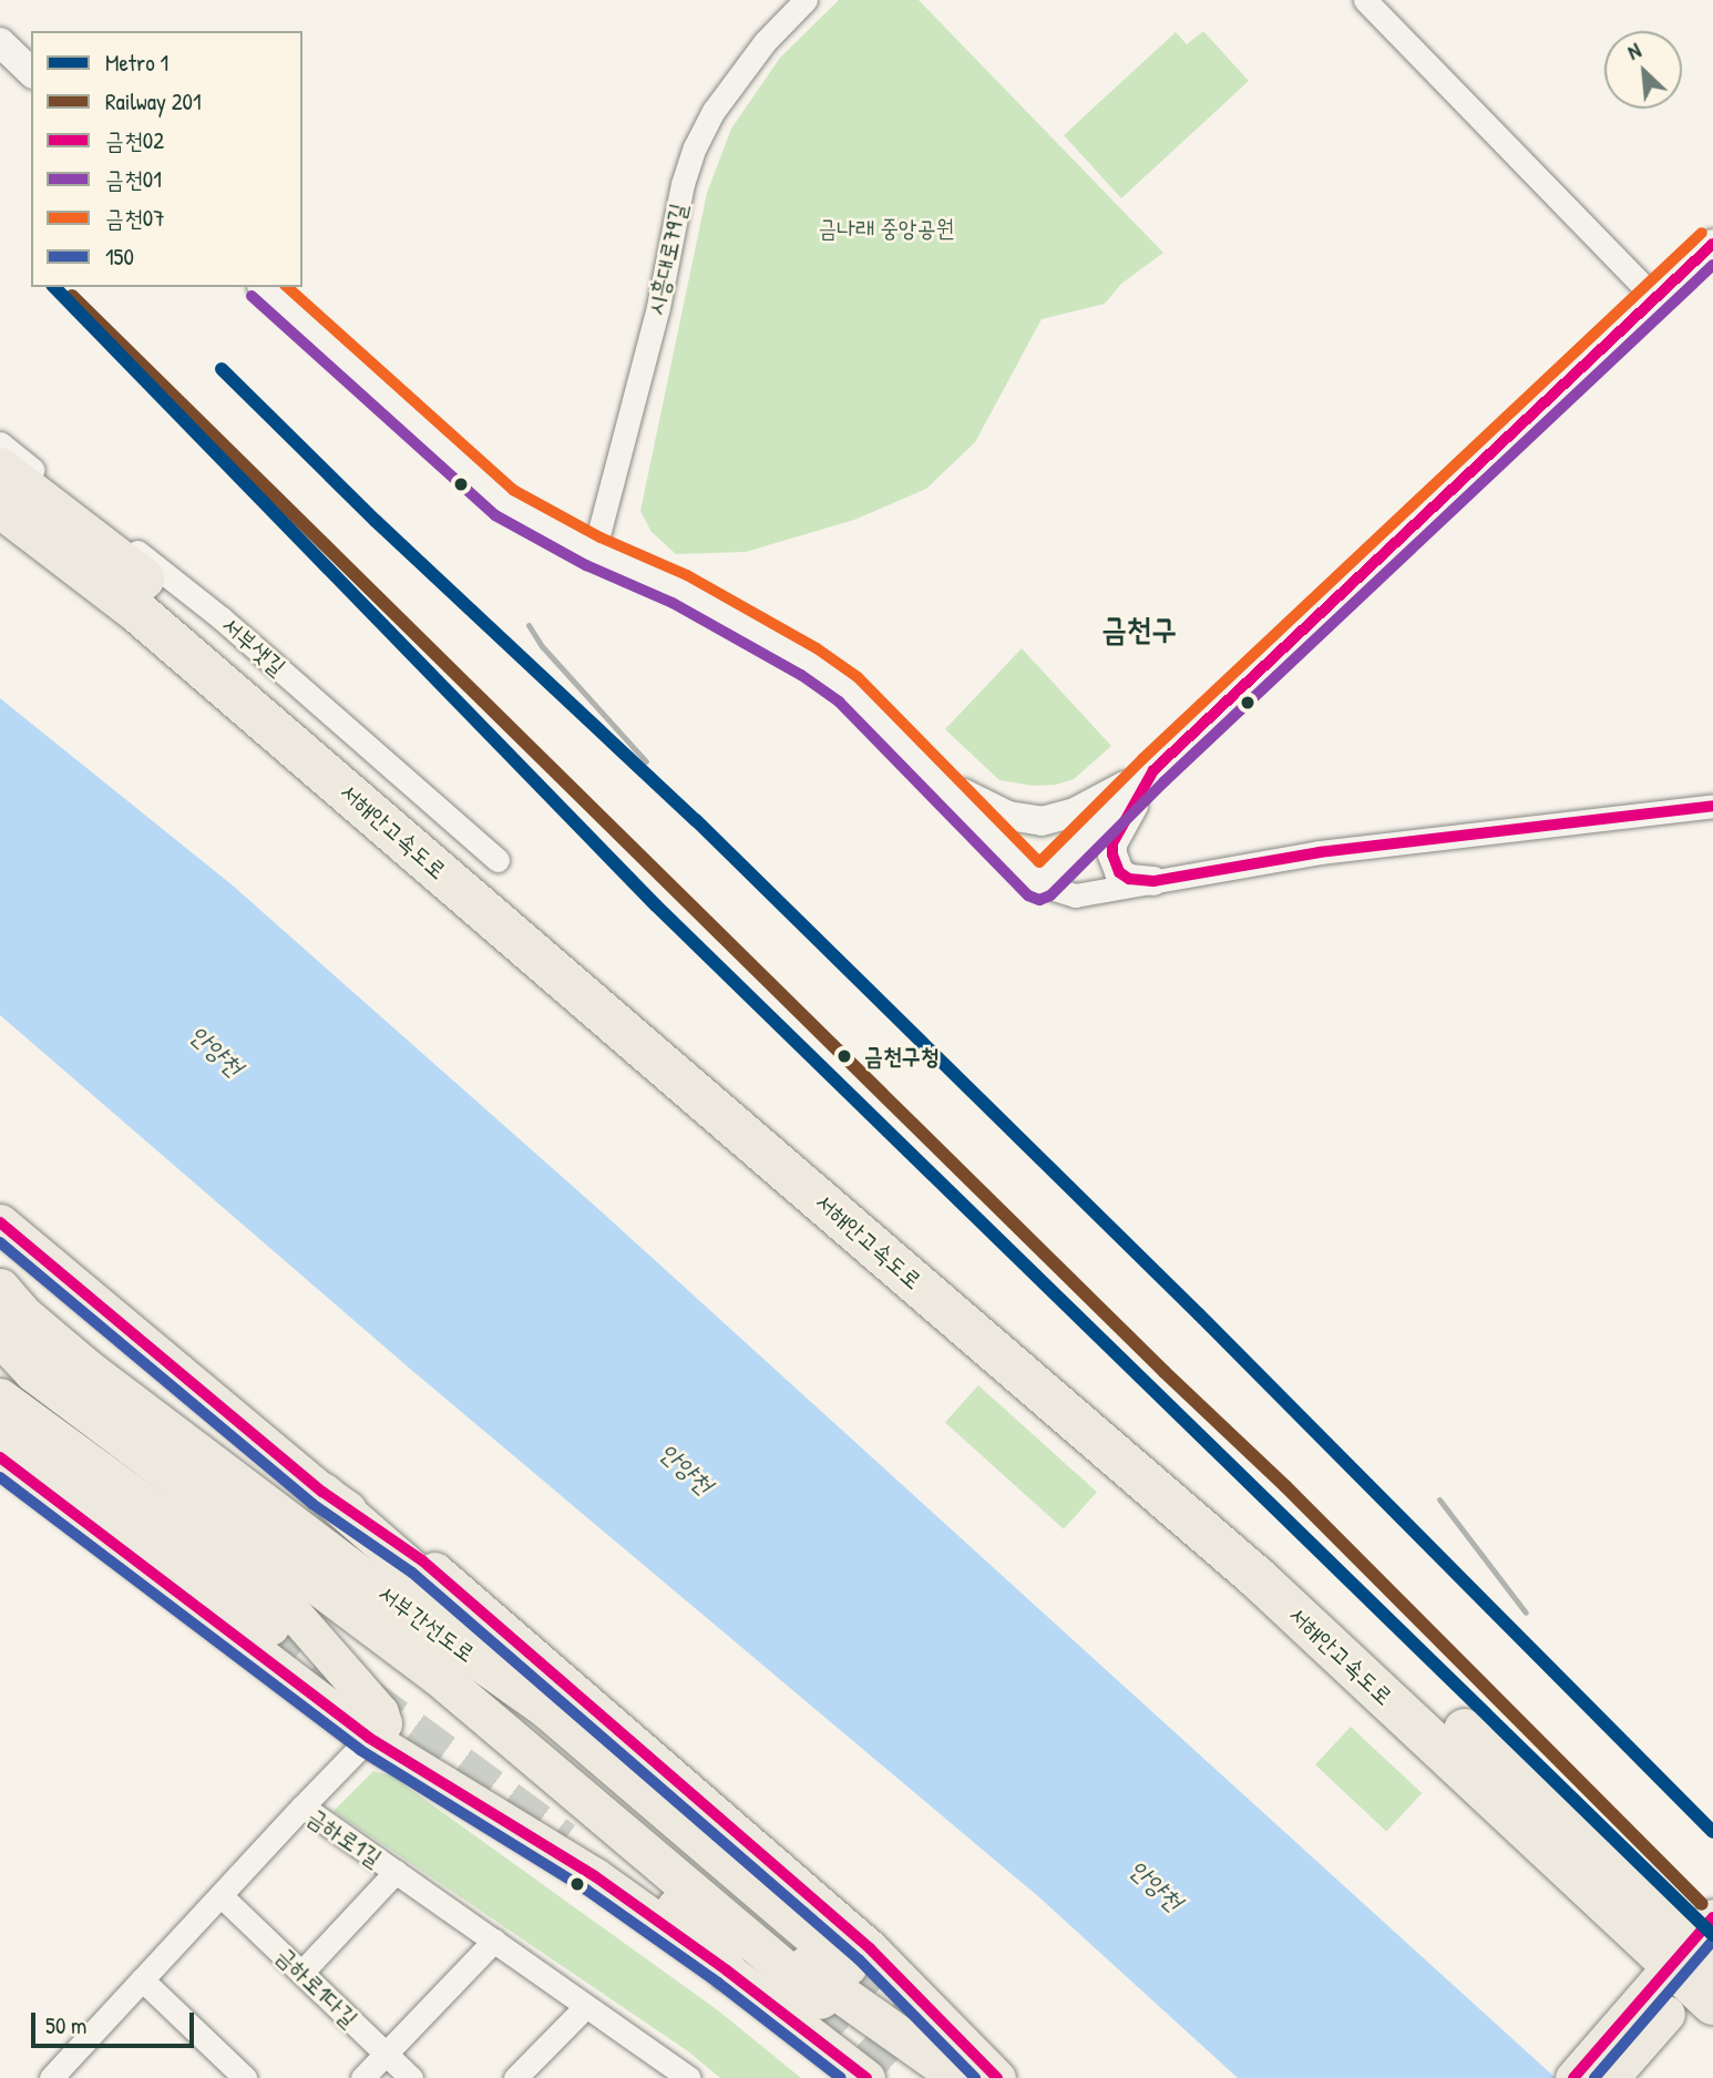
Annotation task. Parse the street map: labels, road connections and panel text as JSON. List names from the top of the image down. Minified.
{"streets":{"highway":["서해안고속도로","서부간선도로"],"street":["시흥대로79길","서부샛길","금하로1길","금하로1다길"]},"crossings":[["금하로1길","금하로1다길"]],"districts":["금천구"],"water":["안양천"],"parks":["금나래 중앙공원"],"places":["금천구청"],"lines":["transit line 금천07","transit line 금천02","transit line 금천01","metro line 1","rail line 201","transit line 150"],"legend":["Metro 1","Railway 201","금천02","금천01","금천07","150"],"scale_bar":"50 m","north":"top left"}
